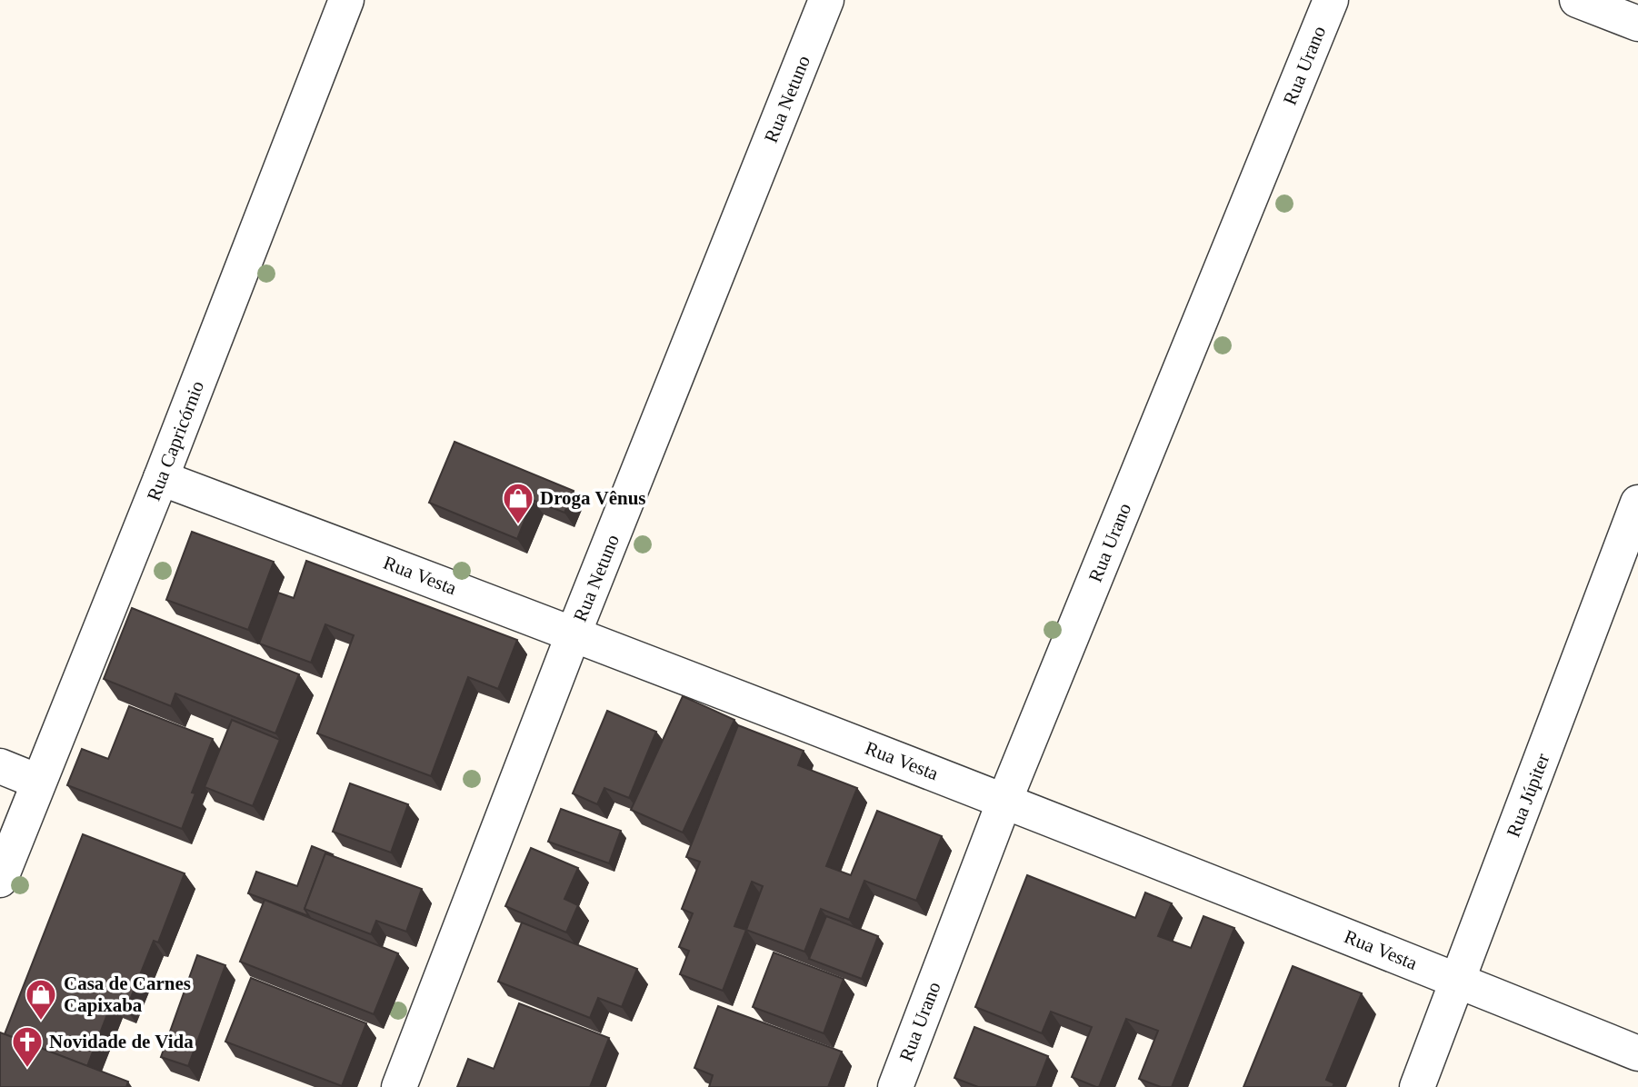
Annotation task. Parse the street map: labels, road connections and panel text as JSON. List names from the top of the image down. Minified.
{"streets":{"street":["Rua Urano","Rua Netuno","Rua Capricórnio","Rua Vesta","Rua Júpiter"]},"crossings":[["Rua Urano","Rua Vesta"],["Rua Netuno","Rua Vesta"],["Rua Capricórnio","Rua Vesta"],["Rua Vesta","Rua Júpiter"]],"places":{"shop":["Droga Vênus","Casa de Carnes Capixaba"],"church":["Novidade de Vida"]}}
